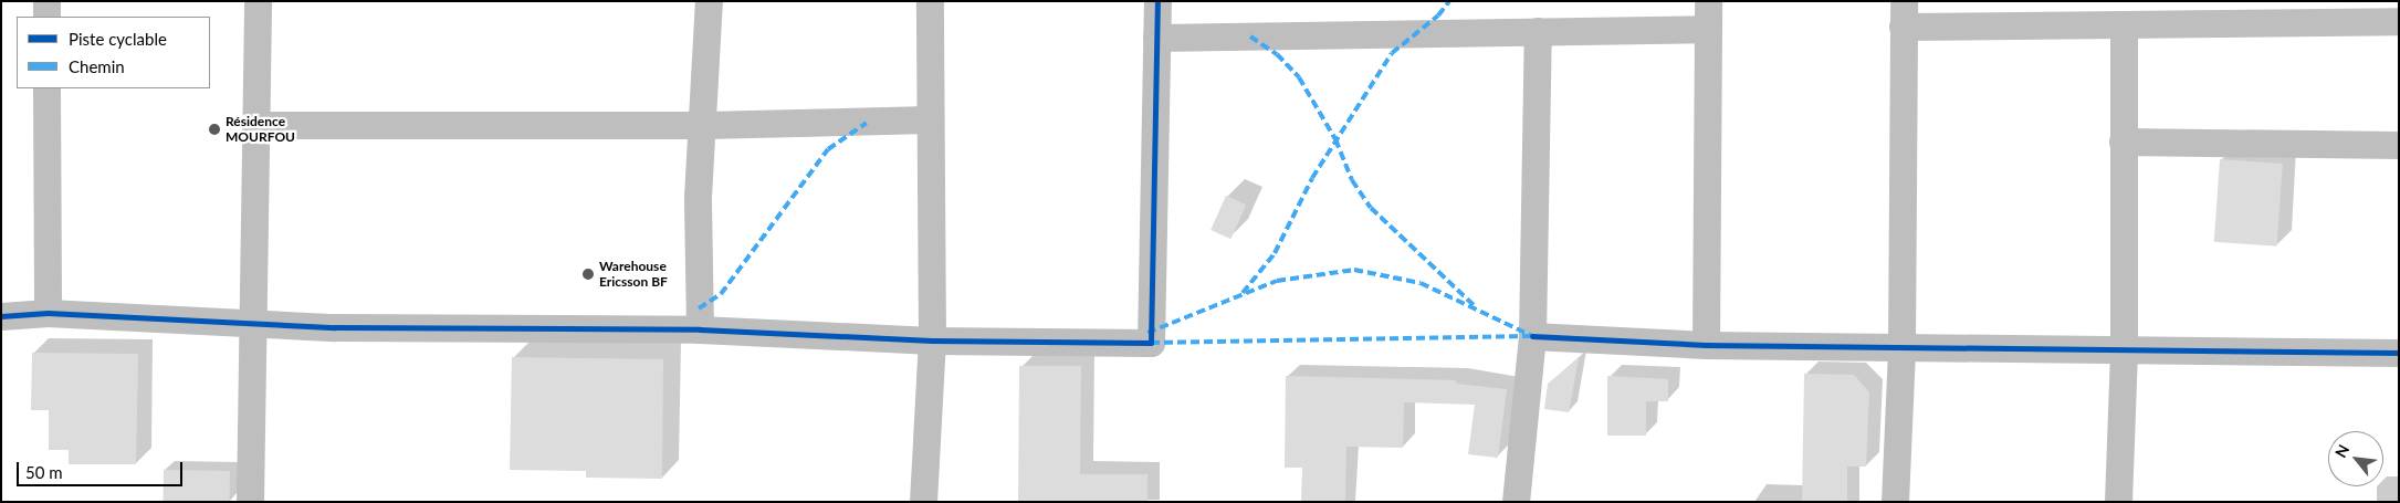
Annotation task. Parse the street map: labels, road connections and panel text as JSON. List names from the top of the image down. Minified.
{"places":["Résidence MOURFOU","Warehouse Ericsson BF"],"legend":["Piste cyclable","Chemin"],"scale_bar":"50 m","north":"top left"}
